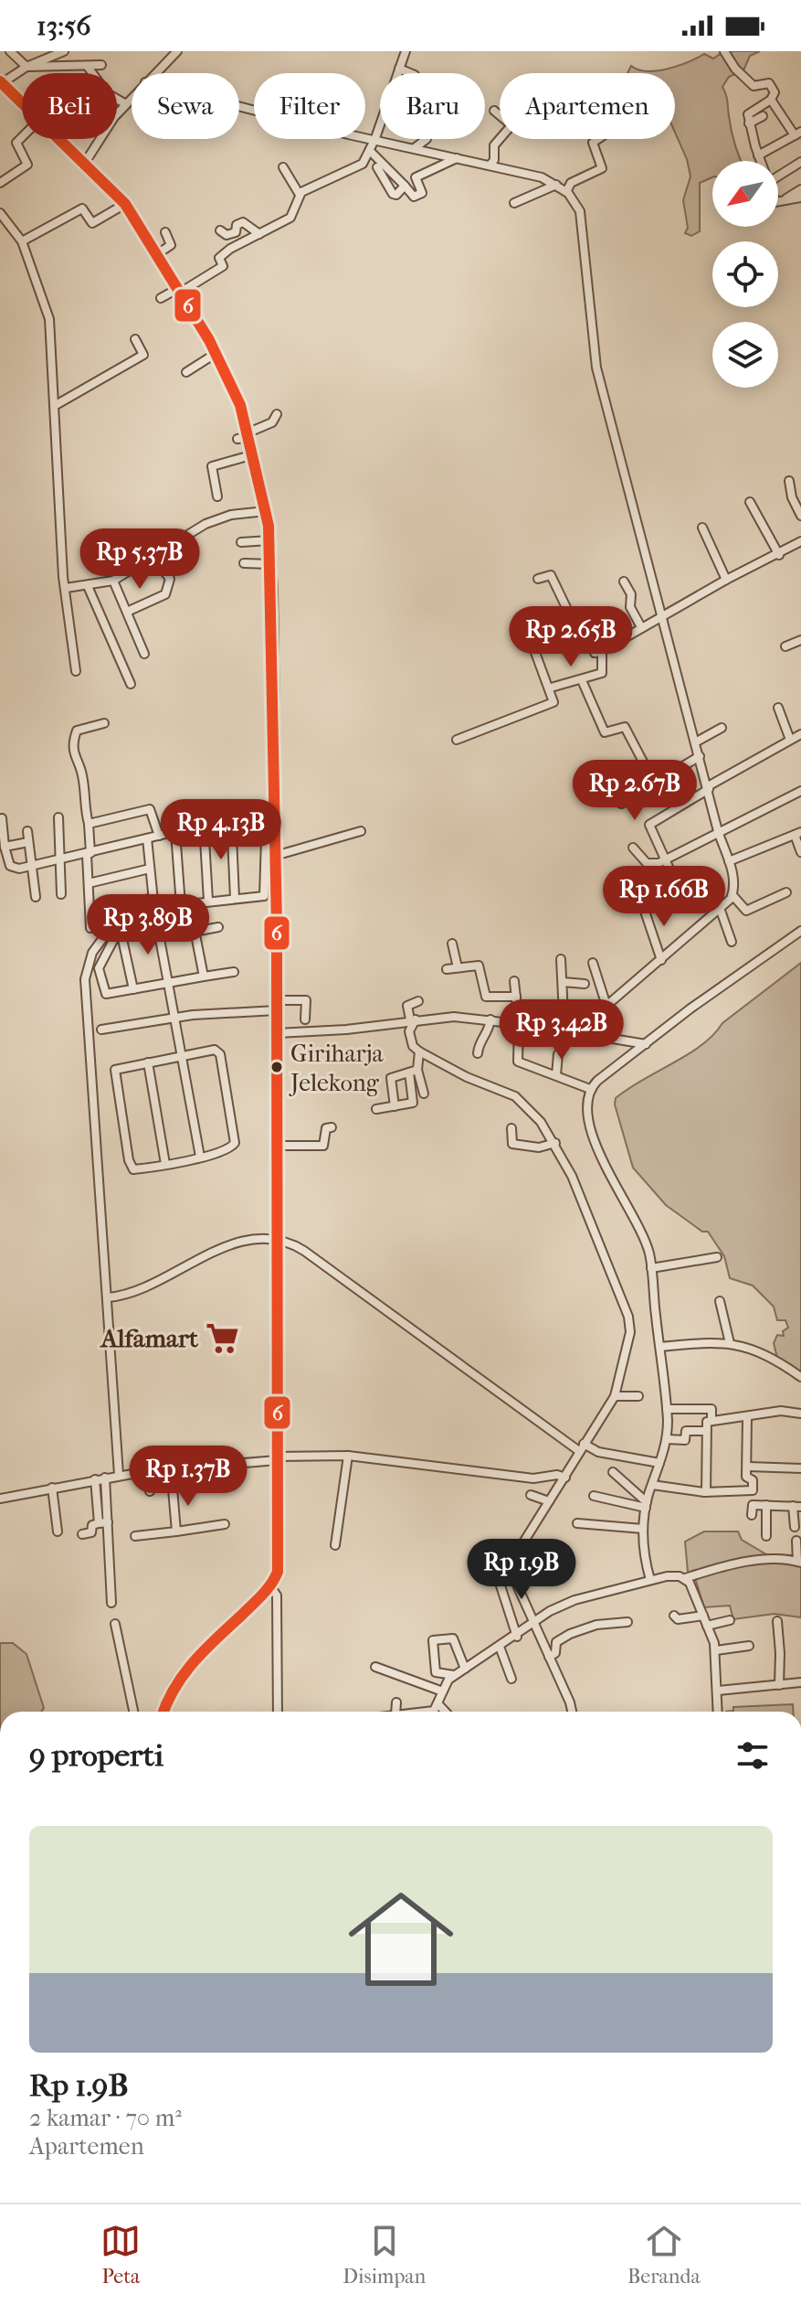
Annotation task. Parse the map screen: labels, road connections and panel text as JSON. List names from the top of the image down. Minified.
{"places":{"other":["Giriharja Jelekong"],"supermarket":["Alfamart"]},"lines":["transit line 6"],"north":"bottom left","page":{"status":"13:56","chip":["Beli","Sewa","Filter","Baru","Apartemen"],"price":["Rp 5.37B","Rp 2.65B","Rp 2.67B","Rp 4.13B","Rp 1.66B","Rp 3.89B","Rp 3.42B","Rp 1.37B","Rp 1.9B"],"heading":"9 properti","list":[{"name":"Rp 1.9B","note":"2 kamar · 70 m² · Apartemen"}],"tabs":["Peta","Disimpan","Beranda"]}}
